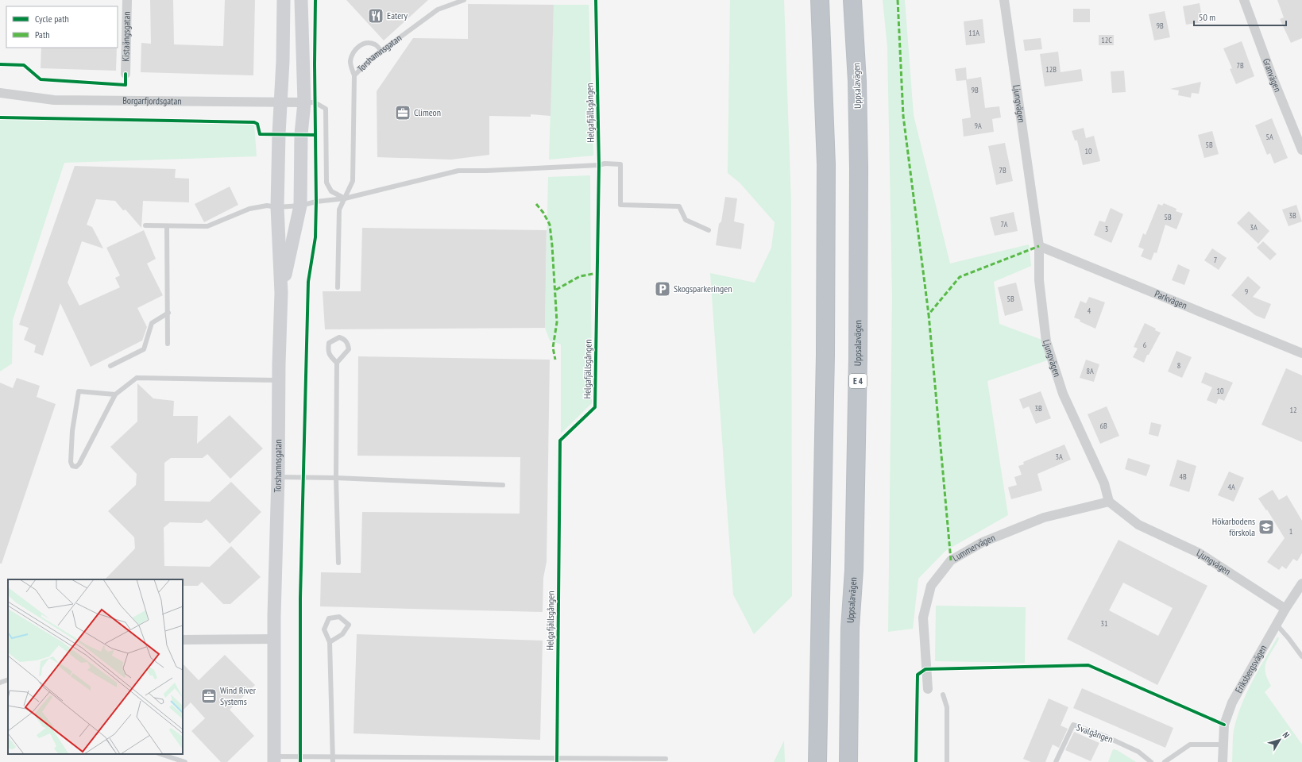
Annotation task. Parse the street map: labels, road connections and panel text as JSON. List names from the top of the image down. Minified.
{"streets":{"highway":["Uppsalavägen","E 4"],"street":["Kistaängsgatan","Torshamnsgatan","Granvägen","Borgarfjordsgatan","Ljungvägen","Parkvägen","Lummervägen","Eriksbergsvägen"],"lane":["Svalgången"],"cycle path":["Helgafjällsgången"]},"crossings":[["Torshamnsgatan","Borgarfjordsgatan"],["Ljungvägen","Parkvägen"],["Ljungvägen","Lummervägen"],["Ljungvägen","Eriksbergsvägen"]],"places":{"restaurant":["Eatery"],"office":["Climeon","Wind River Systems"],"parking":["Skogsparkeringen"],"school or university":["Hökarbodens förskola"]},"house_numbers":["9B","11A","12C","7B","12B","9B","9A","5A","5B","10","7B","3B","5B","7A","3A","3","7","9","5B","4","6","8","8A","10","3B","12","6B","3A","4B","4A","1","31"],"legend":["Cycle path","Path"],"scale_bar":"50 m","north":"top right"}
